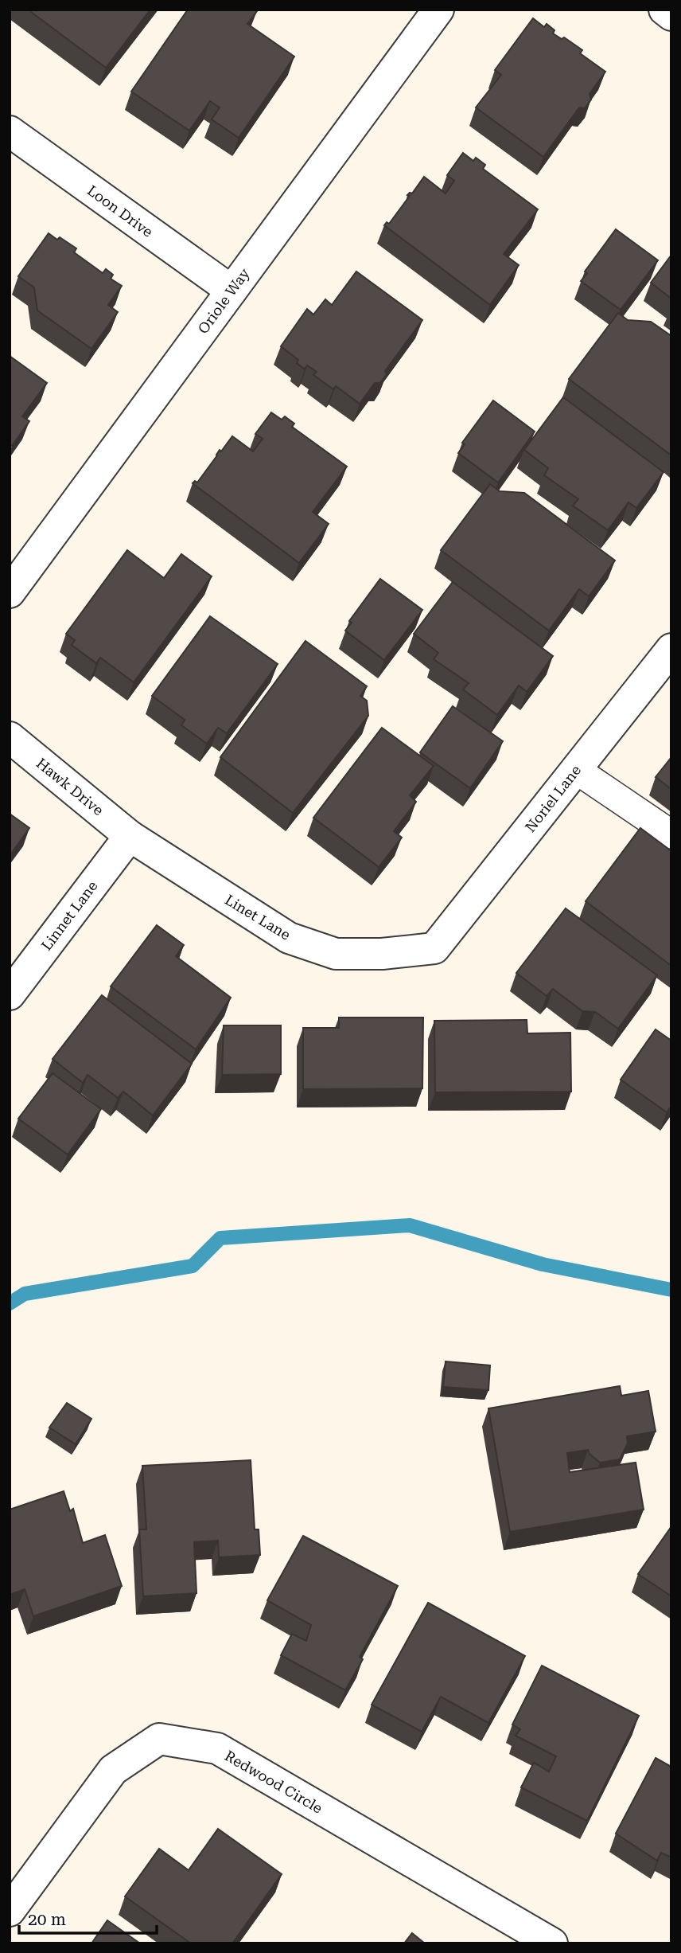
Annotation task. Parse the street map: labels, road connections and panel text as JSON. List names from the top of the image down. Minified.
{"streets":{"street":["Loon Drive","Oriole Way","Hawk Drive","Noriel Lane","Linnet Lane","Linet Lane","Redwood Circle"]},"crossings":[["Loon Drive","Oriole Way"],["Hawk Drive","Linnet Lane"],["Hawk Drive","Linet Lane"],["Noriel Lane","Linet Lane"],["Linnet Lane","Linet Lane"]],"scale_bar":"20 m"}
